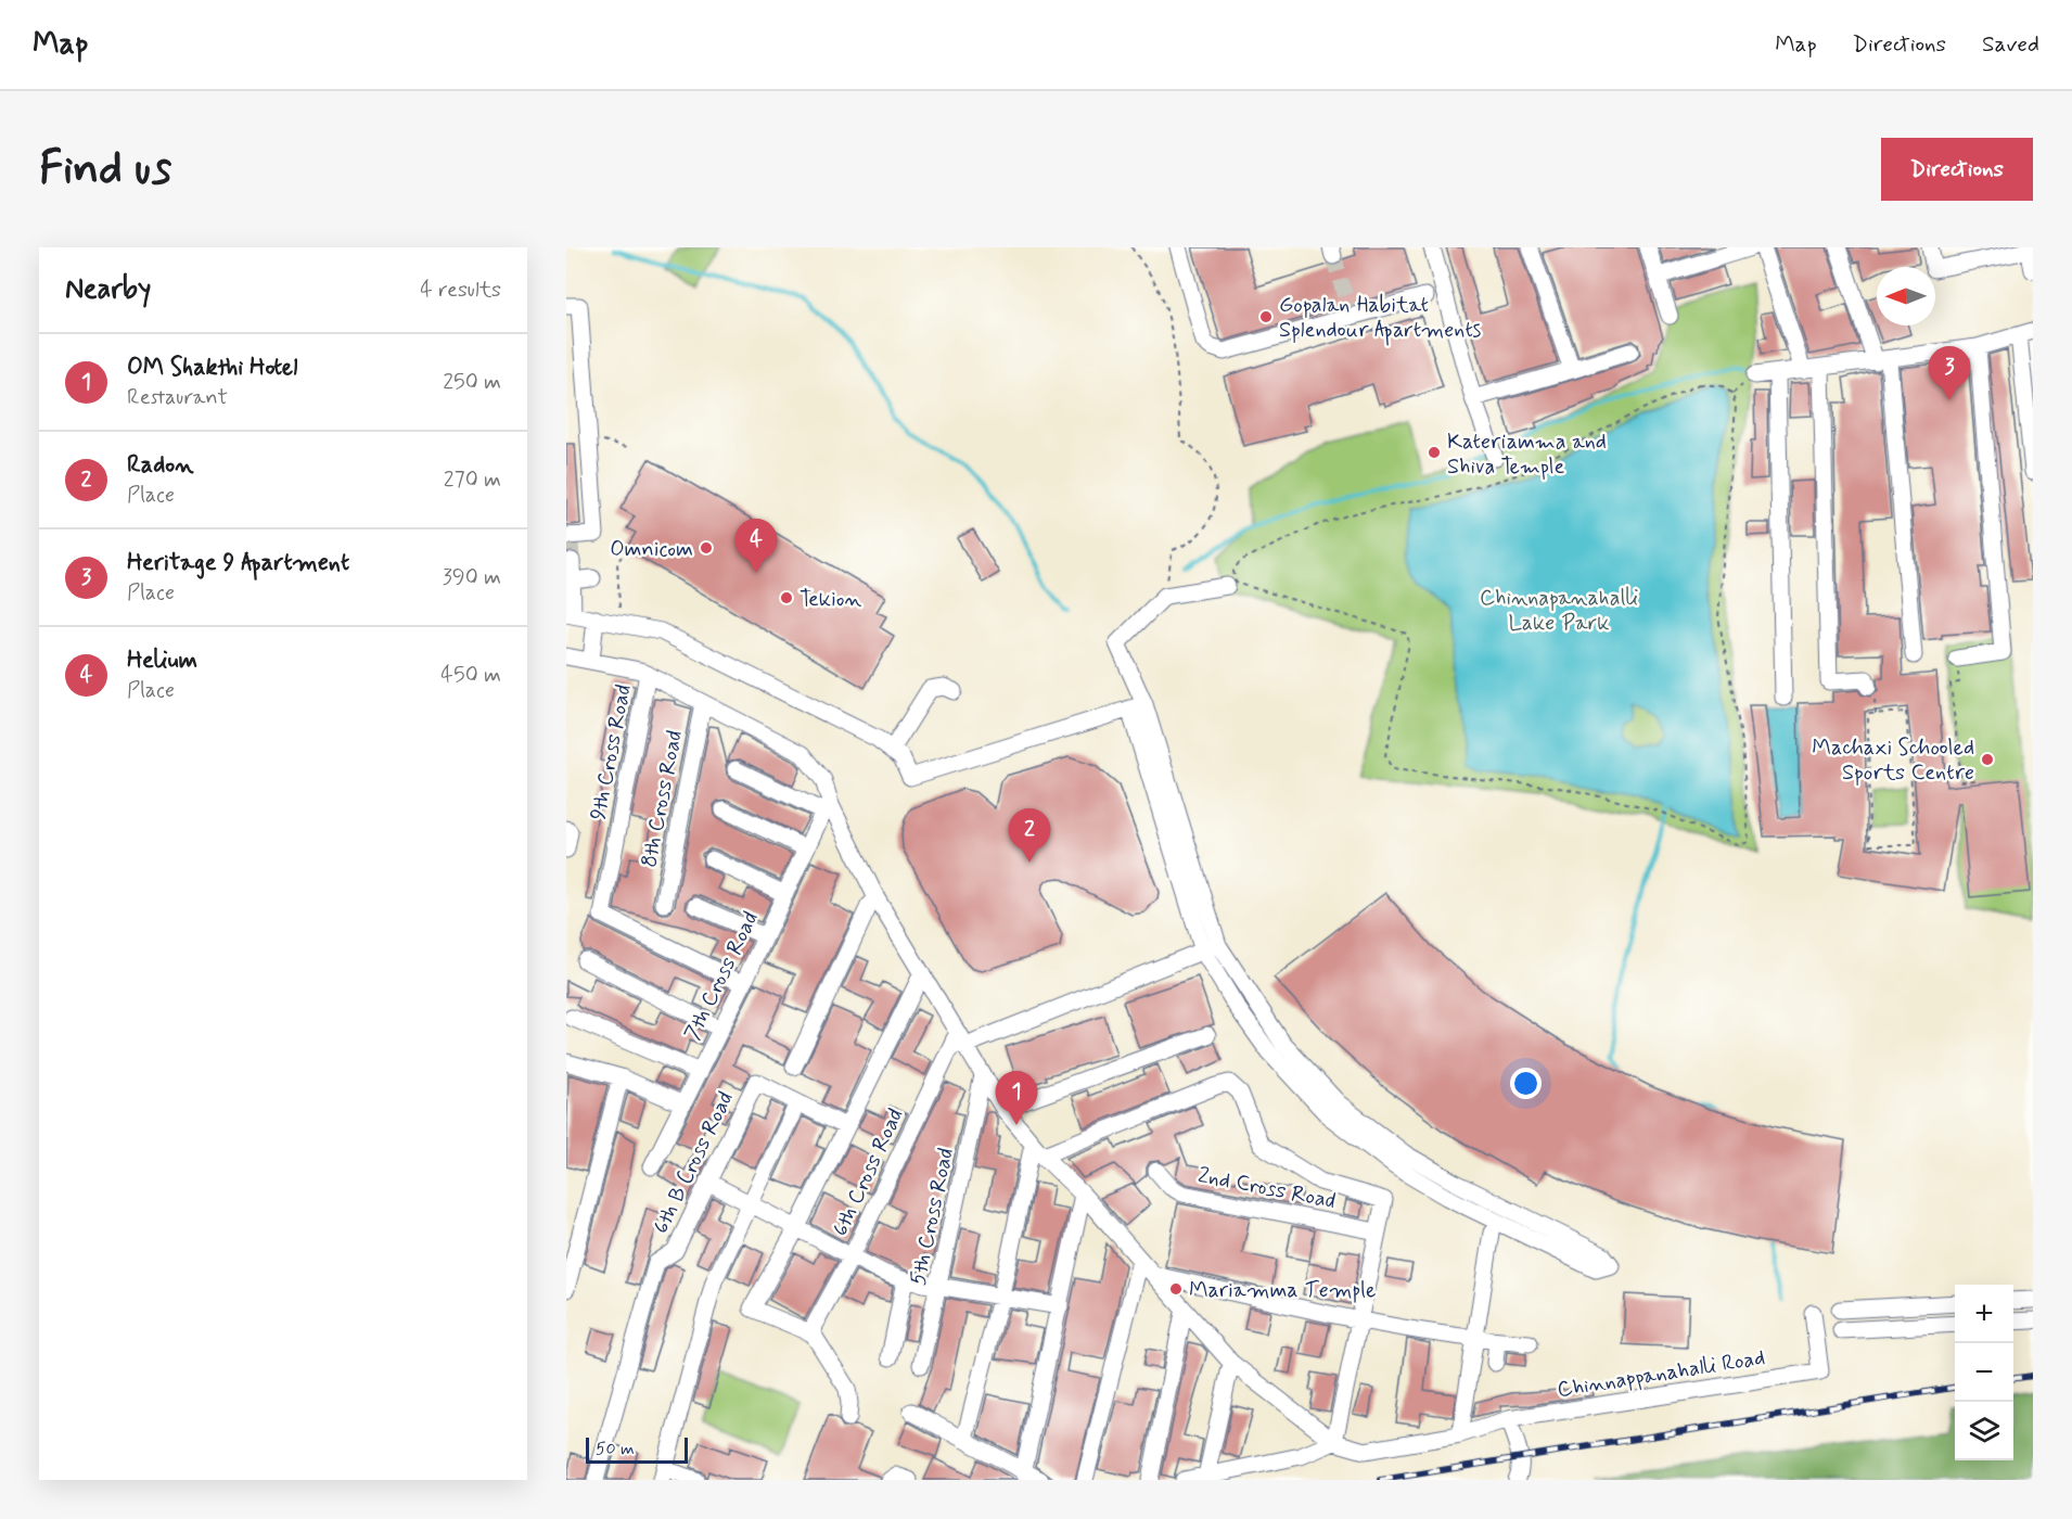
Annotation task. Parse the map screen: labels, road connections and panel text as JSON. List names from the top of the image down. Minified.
{"streets":{"street":["9th Cross Road","8th Cross Road","7th Cross Road","6th B Cross Road","6th Cross Road","2nd Cross Road","5th Cross Road","Chinnappanahalli Road"]},"crossings":[["9th Cross Road","7th Cross Road"]],"parks":["Chinnapanahalli Lake Park"],"places":["Gopalan Habitat Splendour Apartments","Kateriamma and Shiva Temple","Omnicom","Tekion","Machaxi Schooled Sports Centre","Mariamma Temple"],"scale_bar":"50 m","north":"left","page":{"header":"Map","nav":["Map","Directions","Saved"],"buttons":"Directions","title":"Find us","heading":["Nearby","4 results"],"list":[{"mark":"1","name":"OM Shakthi Hotel","note":"Restaurant","value":"250 m"},{"mark":"2","name":"Radon","note":"Place","value":"270 m"},{"mark":"3","name":"Heritage 9 Apartment","note":"Place","value":"390 m"},{"mark":"4","name":"Helium","note":"Place","value":"450 m"}],"pins":["3","4","2","1"],"map_buttons":["+","−"],"scale":"50 m"}}
